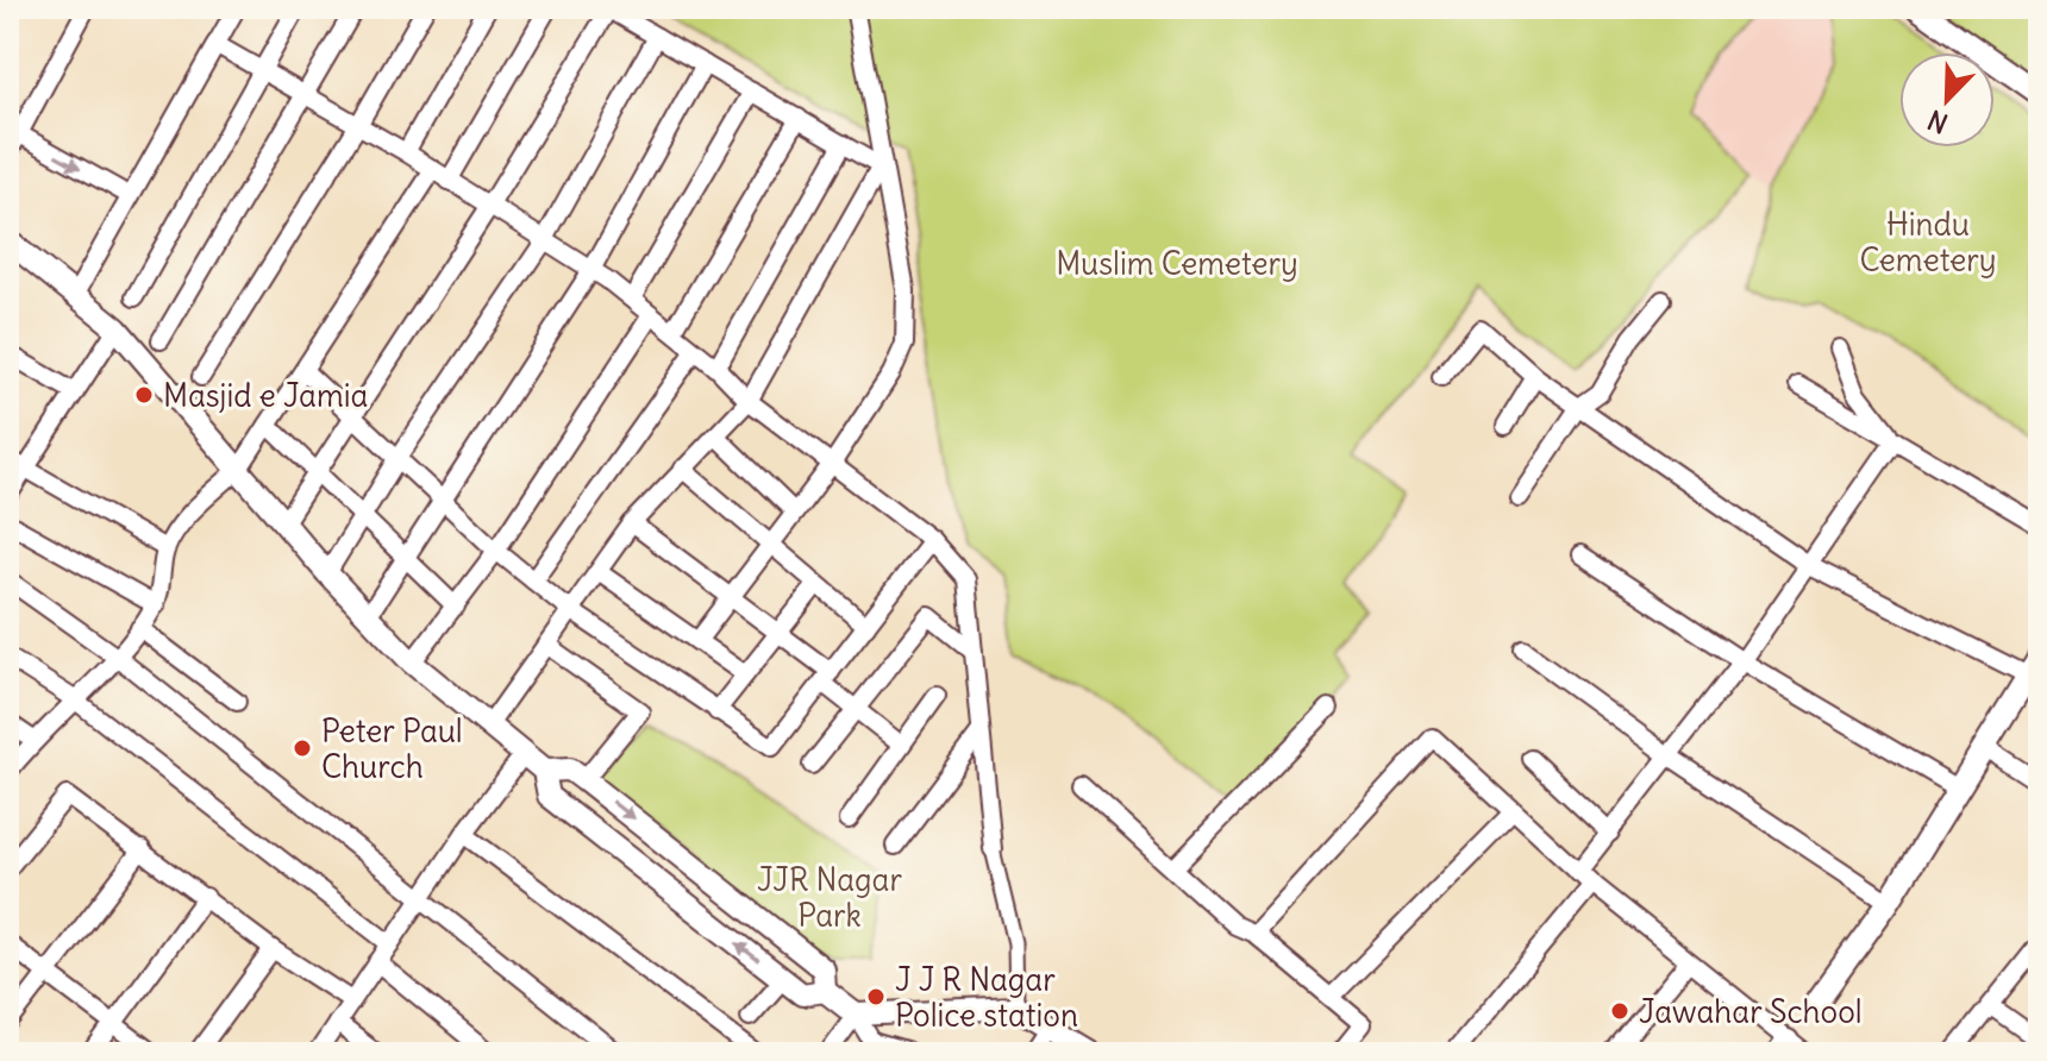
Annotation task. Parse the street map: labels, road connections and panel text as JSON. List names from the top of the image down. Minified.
{"parks":["Hindu Cemetery","Muslim Cemetery","JJR Nagar Park"],"places":["Masjid e Jamia","Peter Paul Church","J J R Nagar Police station","Jawahar School"],"north":"bottom left"}
